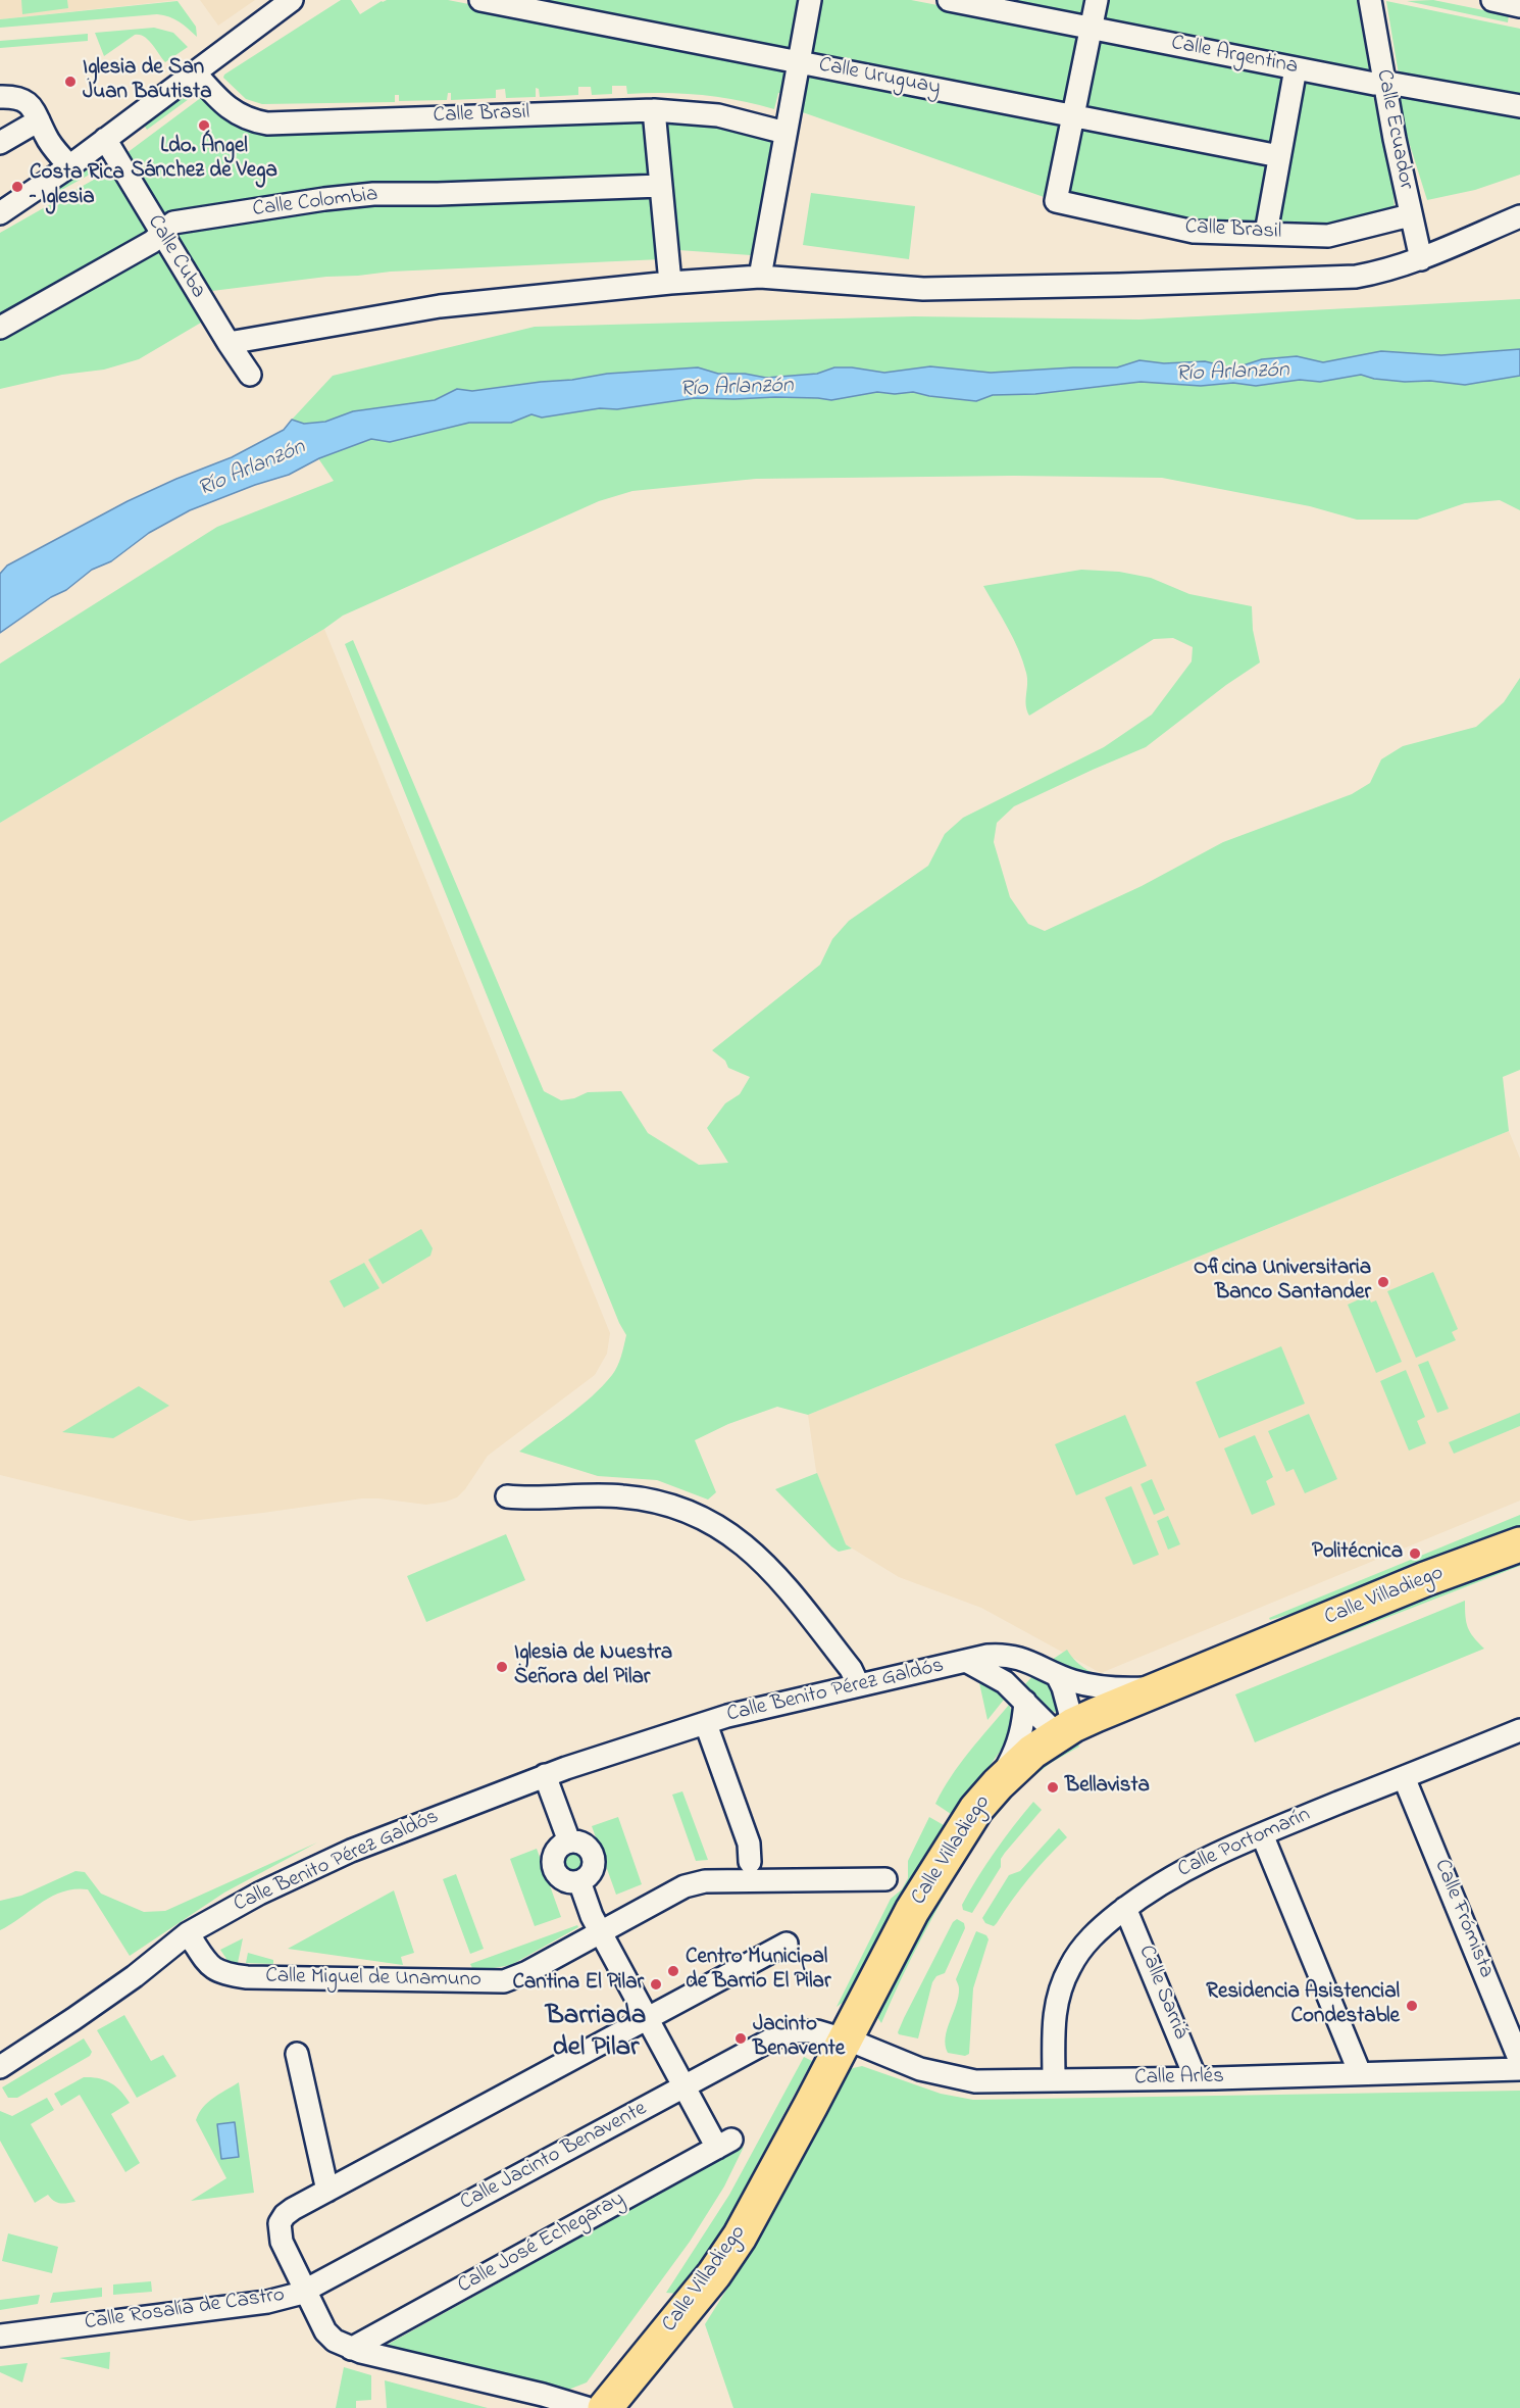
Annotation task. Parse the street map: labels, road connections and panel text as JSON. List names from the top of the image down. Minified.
{"streets":{"highway":["Calle Villadiego"],"street":["Calle Argentina","Calle Uruguay","Calle Brasil","Calle Ecuador","Calle Colombia","Calle Cuba","Calle Benito Pérez Galdós","Calle Portomarín","Calle Frómista","Calle Miguel de Unamuno","Calle Sarriá","Calle Arlés","Calle Jacinto Benavente","Calle José Echegaray","Calle Rosalía de Castro"]},"crossings":[["Calle Argentina","Calle Ecuador"],["Calle Uruguay","Calle Brasil"],["Calle Brasil","Calle Ecuador"],["Calle Colombia","Calle Cuba"],["Calle Villadiego","Calle Benito Pérez Galdós"],["Calle Villadiego","Calle Arlés"],["Calle Villadiego","Calle Jacinto Benavente"],["Calle Benito Pérez Galdós","Calle Miguel de Unamuno"],["Calle Portomarín","Calle Frómista"],["Calle Portomarín","Calle Sarriá"],["Calle Portomarín","Calle Arlés"],["Calle Sarriá","Calle Arlés"],["Calle Arlés","Calle Jacinto Benavente"],["Calle Jacinto Benavente","Calle José Echegaray"],["Calle Jacinto Benavente","Calle Rosalía de Castro"],["Calle José Echegaray","Calle Rosalía de Castro"]],"districts":["Barriada del Pilar"],"water":["Río Arlanzón"],"places":["Iglesia de San Juan Bautista","Ldo. Ángel Sánchez de Vega","Costa Rica – Iglesia","Oficina Universitaria Banco Santander","Politécnica","Iglesia de Nuestra Señora del Pilar","Bellavista","Centro Municipal de Barrio El Pilar","Cantina El Pilar","Residencia Asistencial Condestable","Jacinto Benavente"]}
